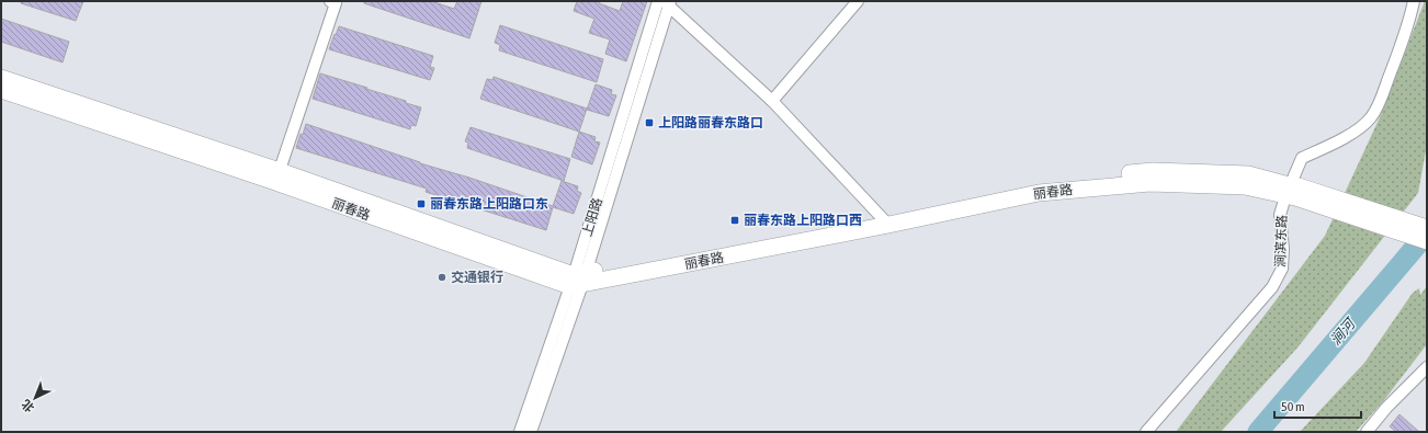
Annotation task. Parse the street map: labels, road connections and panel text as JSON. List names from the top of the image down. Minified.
{"streets":{"main road":["丽春路"],"street":["上阳路","涧滨东路"]},"crossings":[["丽春路","上阳路"],["丽春路","涧滨东路"]],"water":["涧河"],"places":{"transit":["上阳路丽春东路口","丽春东路上阳路口东","丽春东路上阳路口西"],"other":["交通银行"]},"scale_bar":"50 m","north":"bottom left"}
